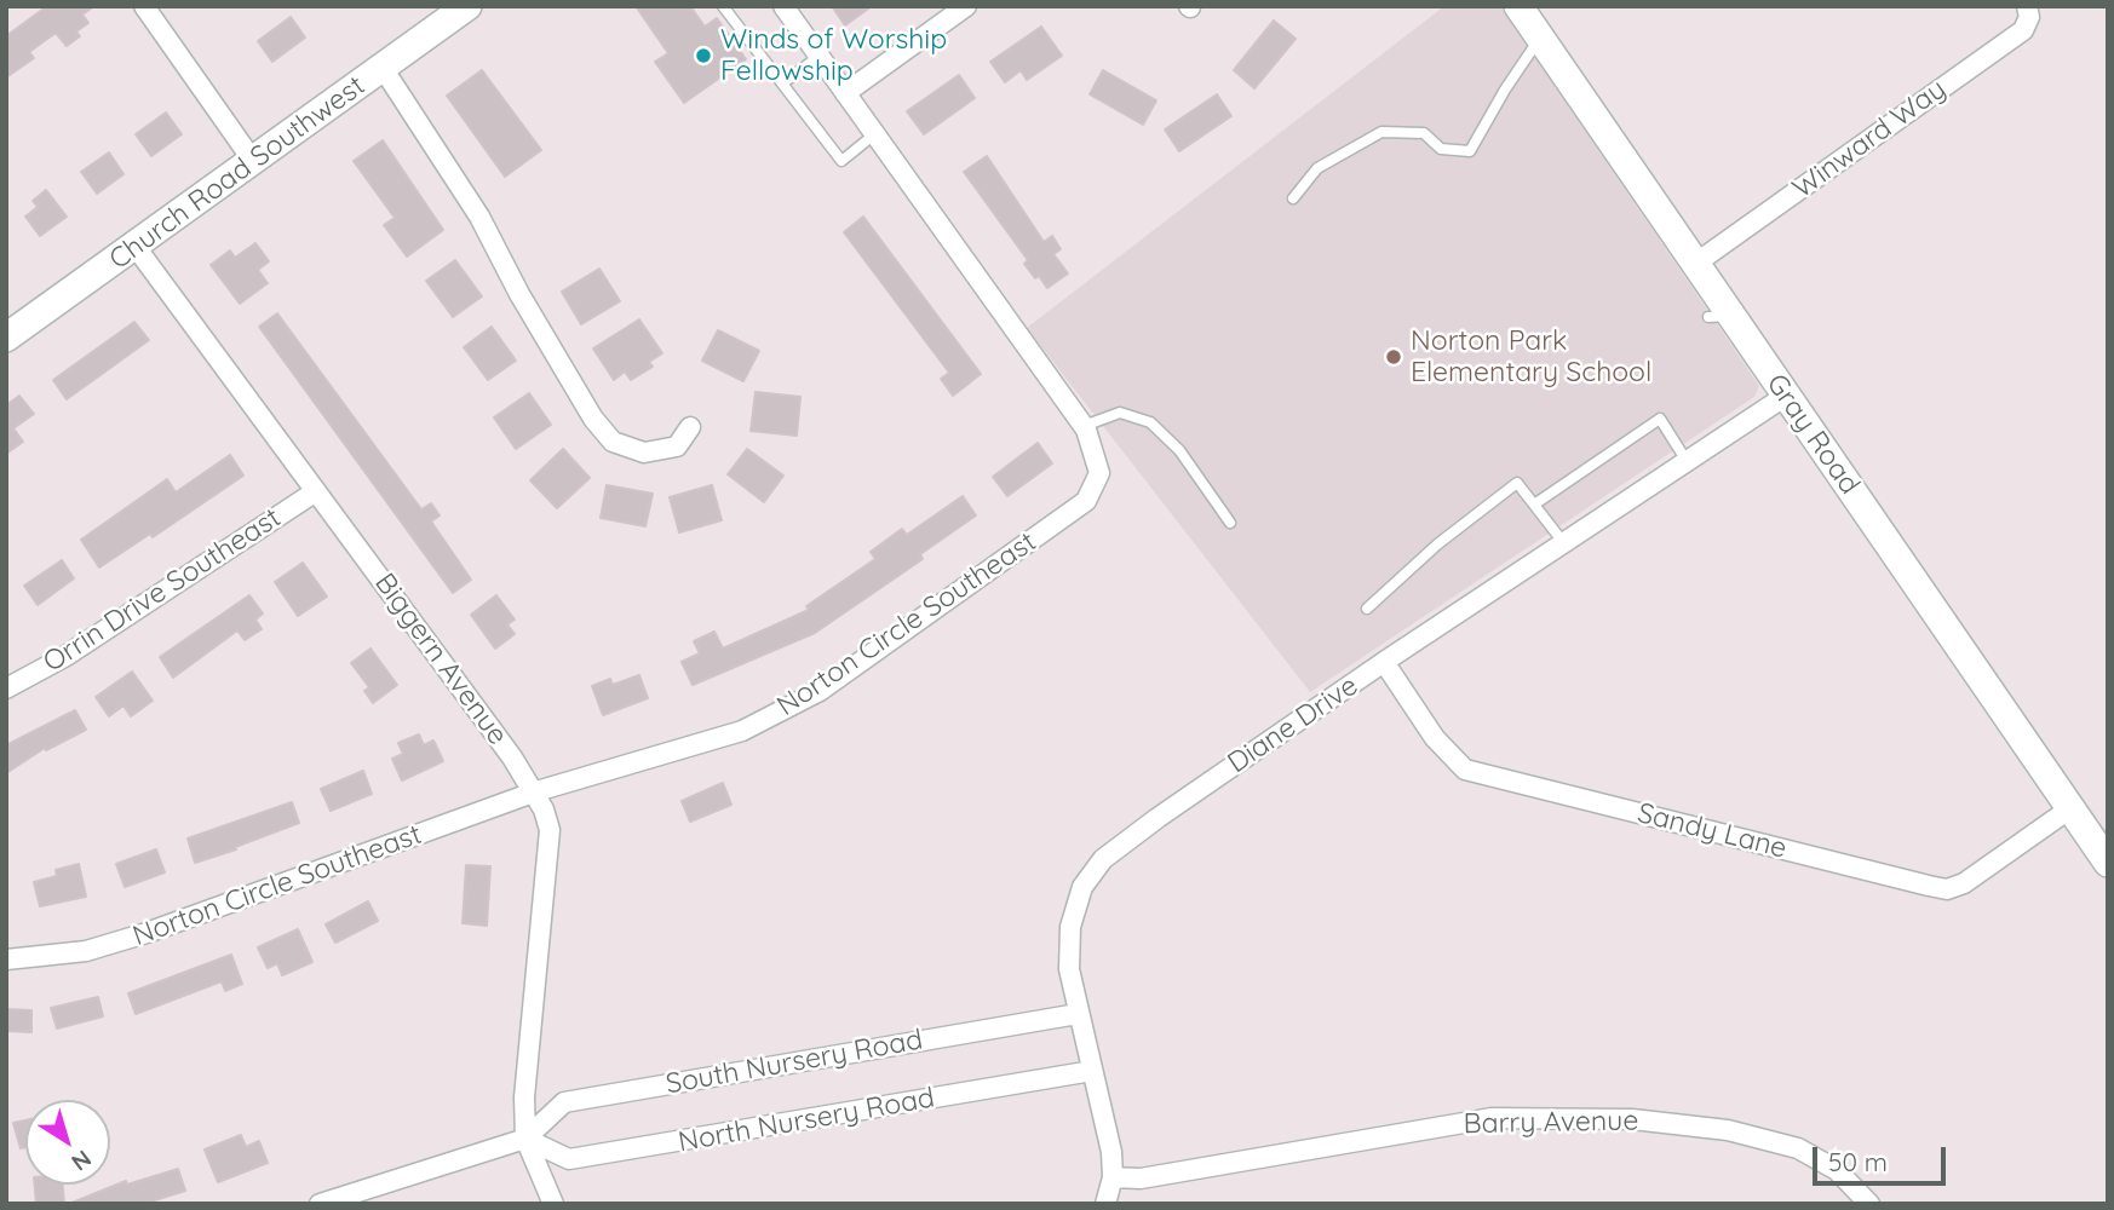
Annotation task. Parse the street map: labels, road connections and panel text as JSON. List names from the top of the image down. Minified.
{"streets":{"street":["Winward Way","Church Road Southwest","Gray Road","Orrin Drive Southeast","Norton Circle Southeast","Biggern Avenue","Diane Drive","Sandy Lane","South Nursery Road","North Nursery Road","Barry Avenue"]},"crossings":[["Winward Way","Gray Road"],["Church Road Southwest","Biggern Avenue"],["Gray Road","Diane Drive"],["Gray Road","Sandy Lane"],["Orrin Drive Southeast","Biggern Avenue"],["Norton Circle Southeast","Biggern Avenue"],["Biggern Avenue","South Nursery Road"],["Biggern Avenue","North Nursery Road"],["Diane Drive","Sandy Lane"],["Diane Drive","South Nursery Road"],["Diane Drive","North Nursery Road"],["Diane Drive","Barry Avenue"],["South Nursery Road","North Nursery Road"]],"places":["Winds of Worship Fellowship","Norton Park Elementary School"],"scale_bar":"50 m","north":"bottom right"}
